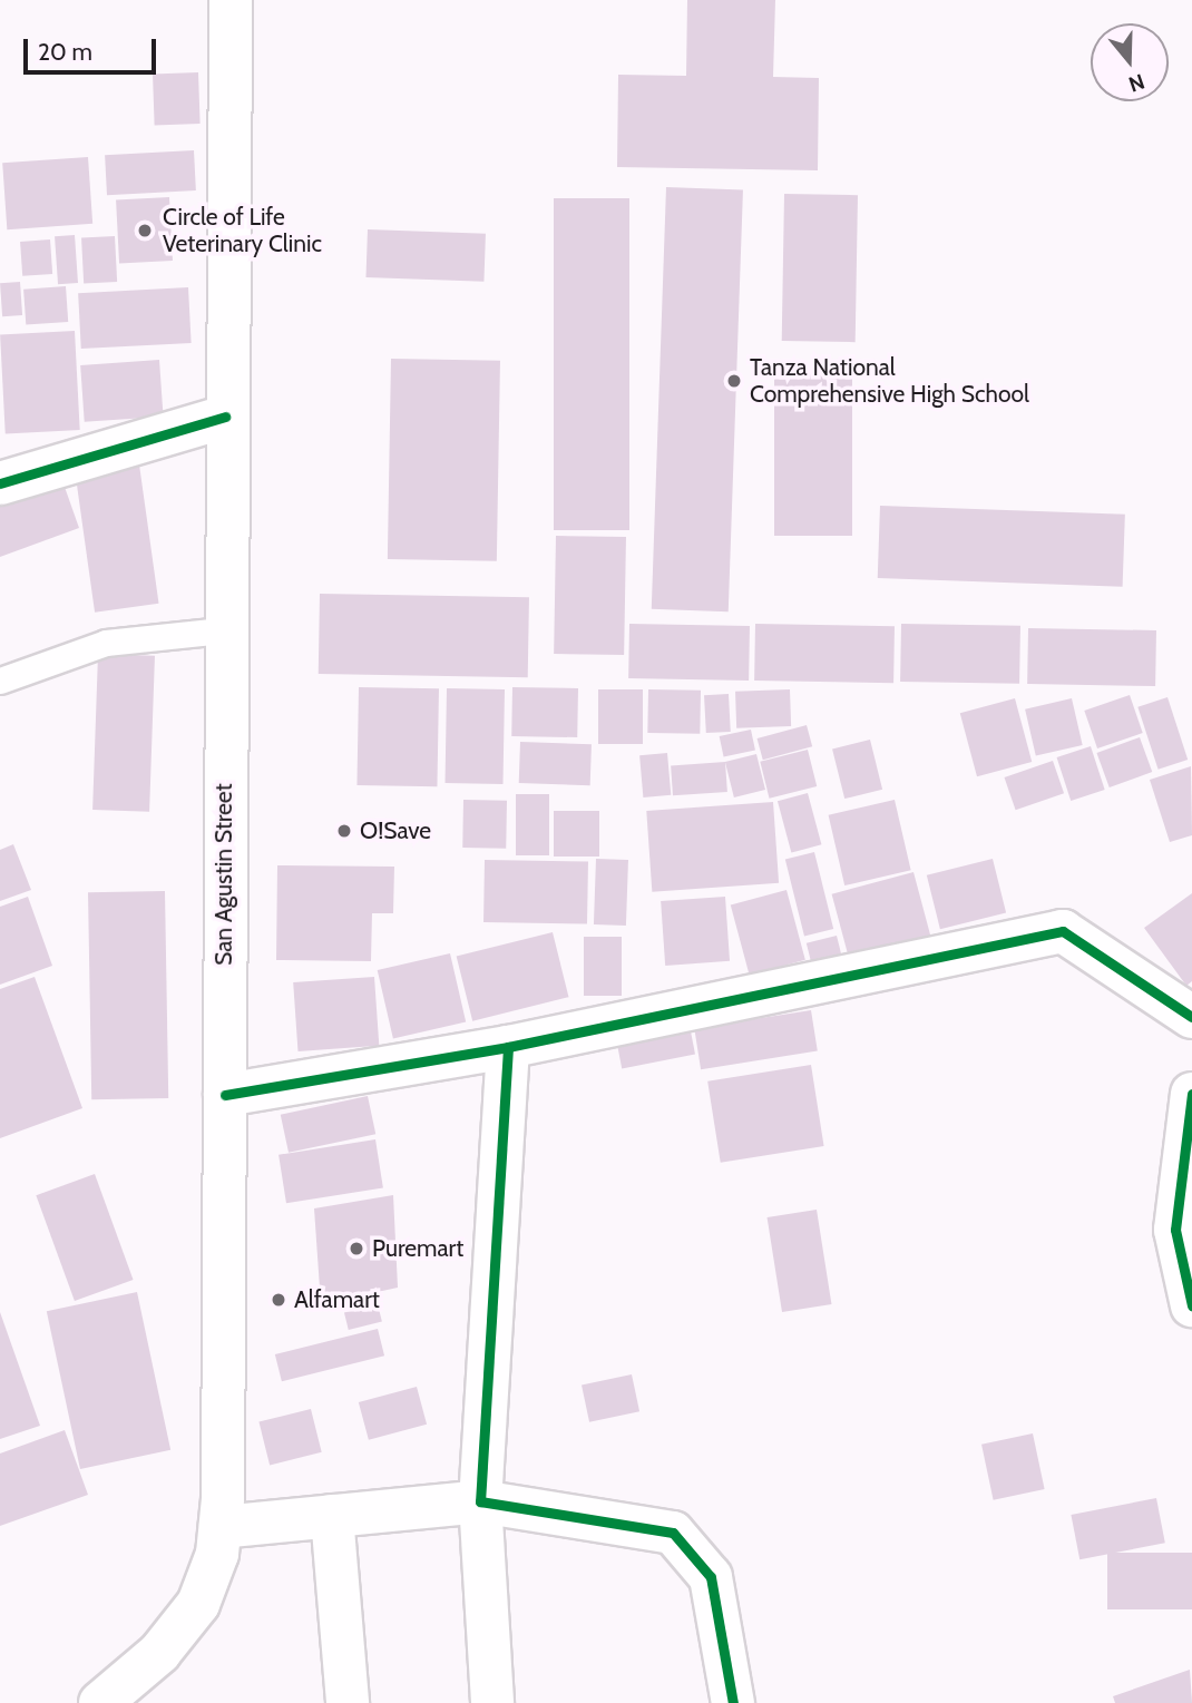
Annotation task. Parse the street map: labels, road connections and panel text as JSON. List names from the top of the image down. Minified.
{"streets":{"street":["San Agustin Street"]},"places":["Circle of Life Veterinary Clinic","Tanza National Comprehensive High School","O!Save","Puremart","Alfamart"],"scale_bar":"20 m","north":"bottom"}
